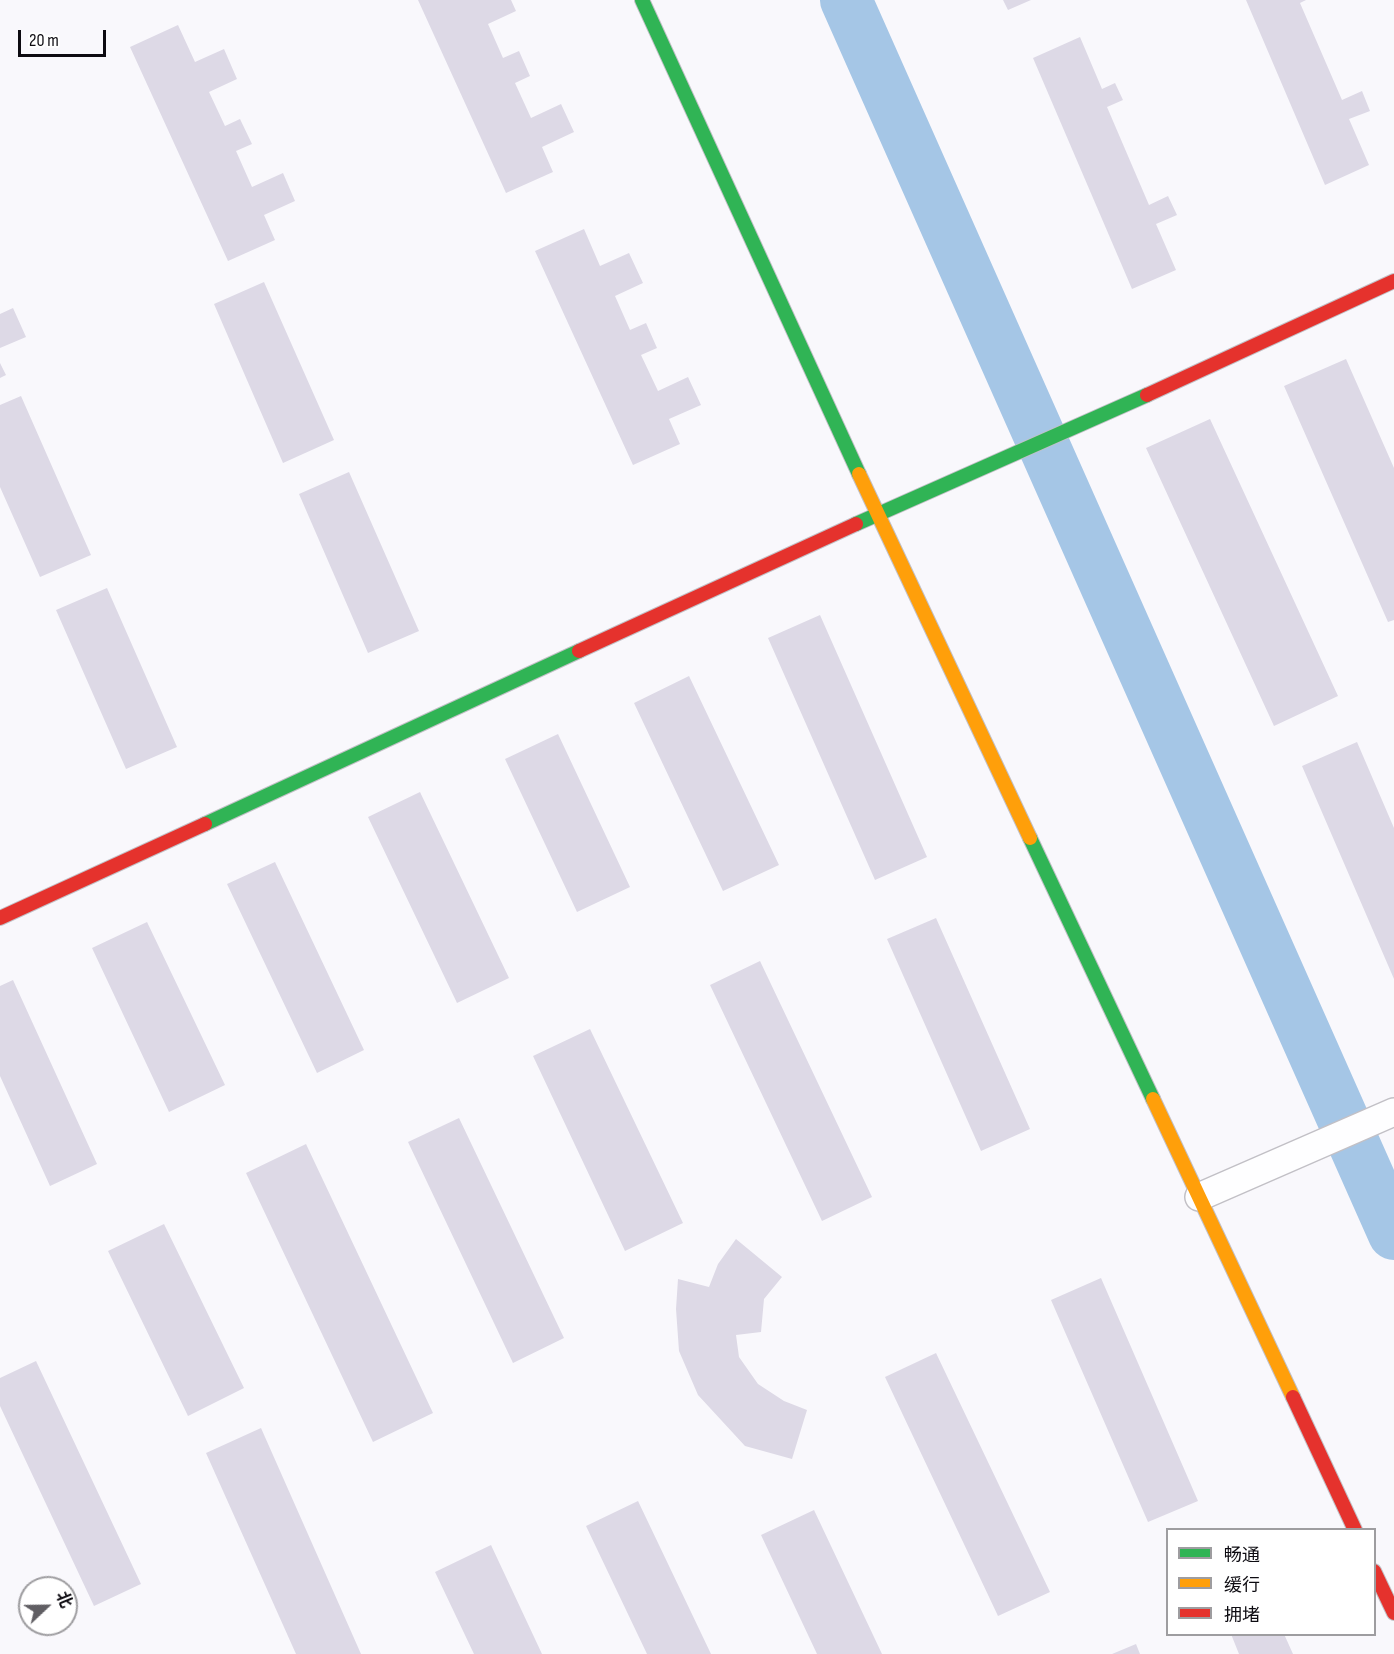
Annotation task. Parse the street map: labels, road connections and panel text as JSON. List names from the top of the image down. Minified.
{"legend":["畅通","缓行","拥堵"],"scale_bar":"20 m","north":"right"}
